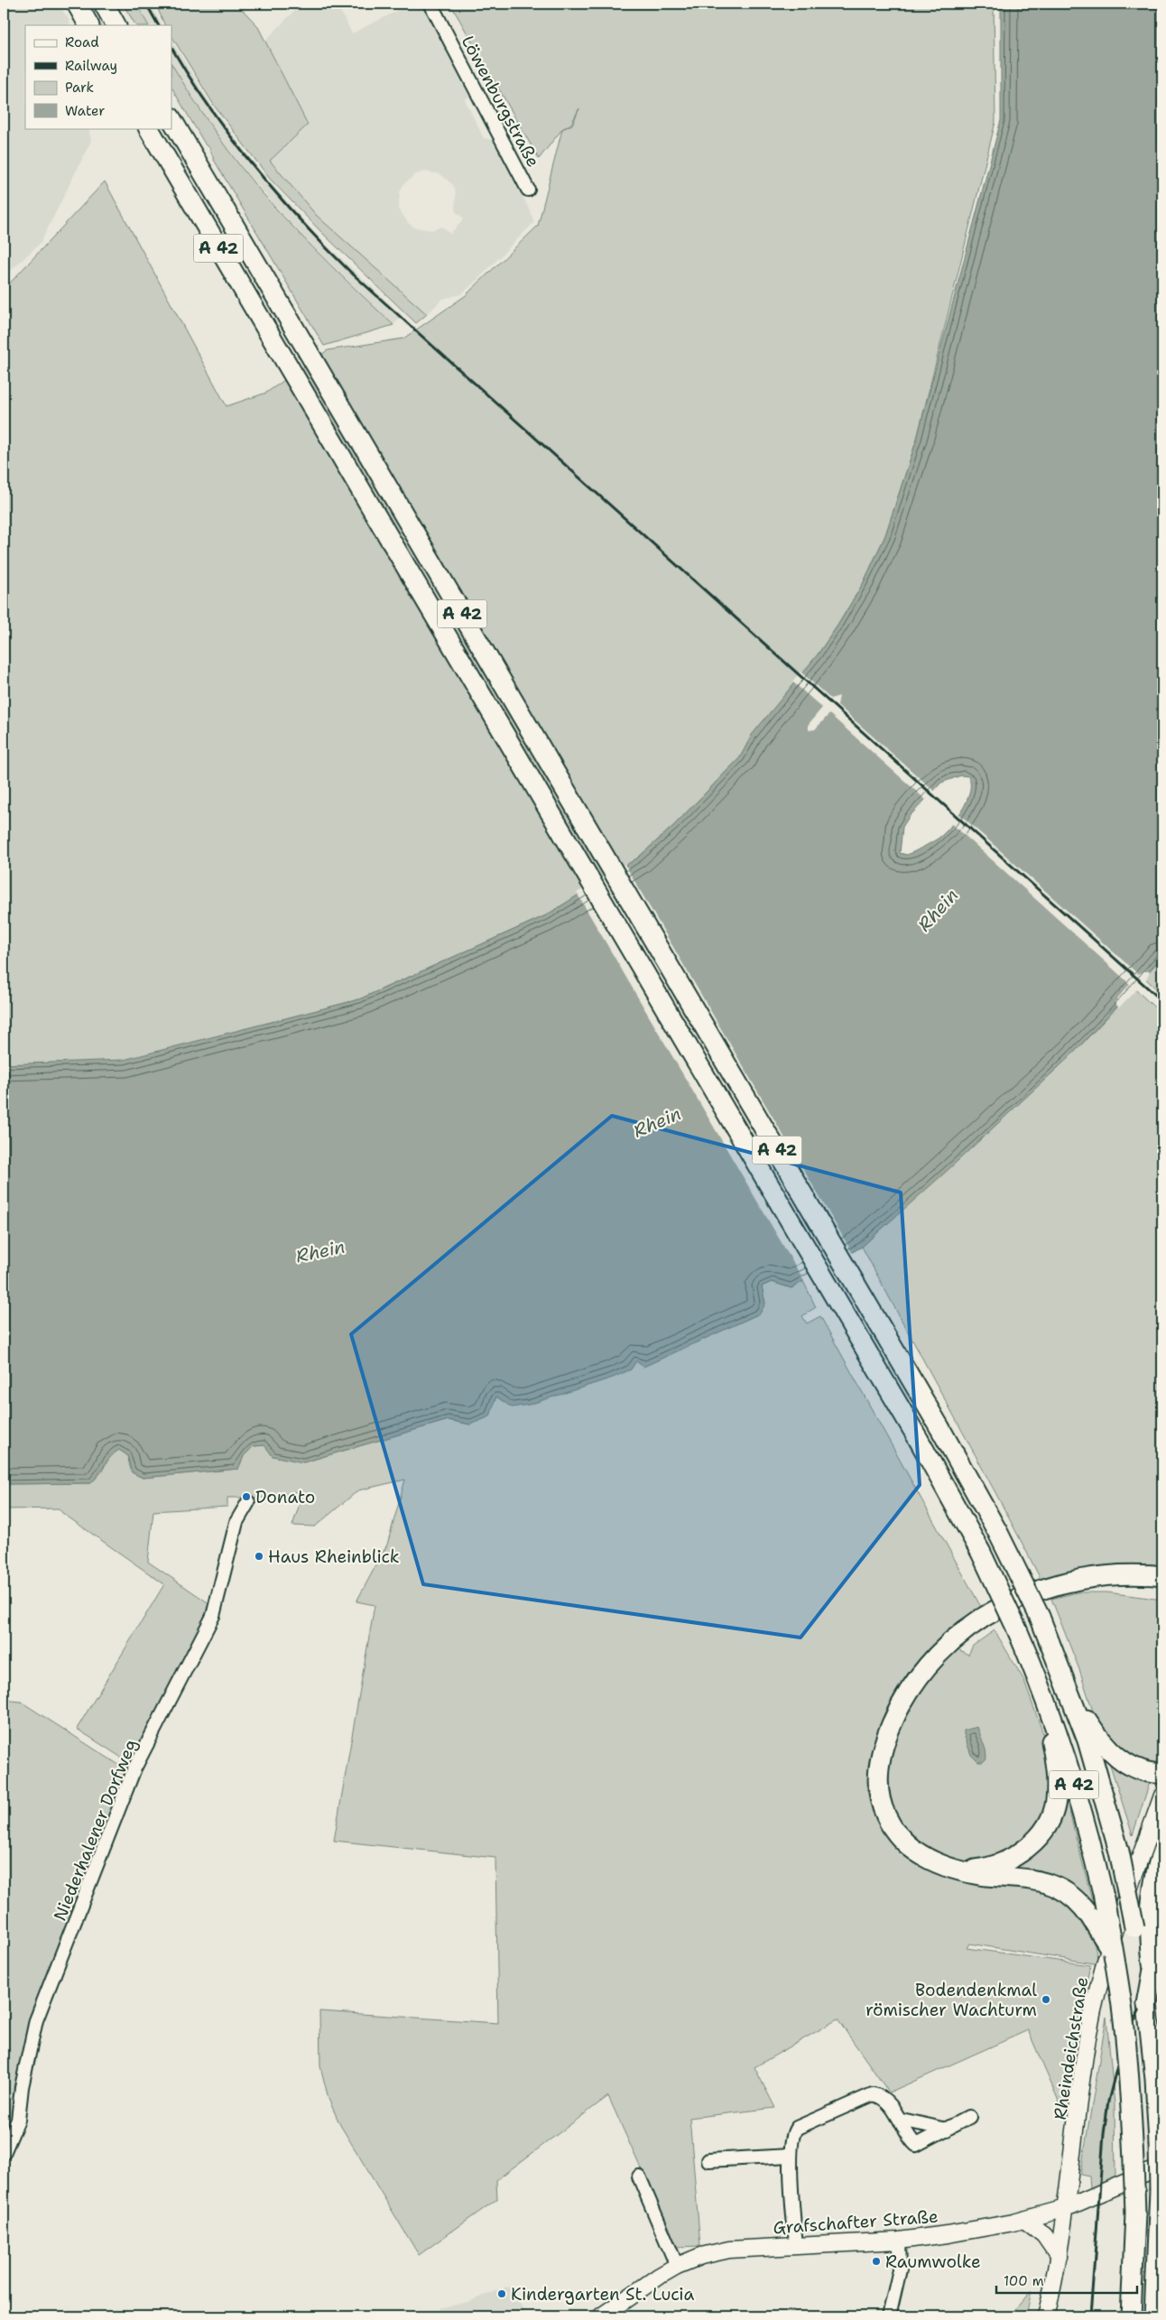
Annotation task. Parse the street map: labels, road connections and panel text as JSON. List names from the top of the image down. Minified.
{"streets":{"highway":["A 42"],"main road":["Rheindeichstraße","Grafschafter Straße"],"street":["Löwenburgstraße","Niederhalener Dorfweg"]},"crossings":[["Rheindeichstraße","Grafschafter Straße"]],"water":["Rhein"],"places":["Donato","Haus Rheinblick","Bodendenkmal römischer Wachturm","Raumwolke","Kindergarten St. Lucia"],"legend":["Road","Railway","Park","Water"],"scale_bar":"100 m"}
